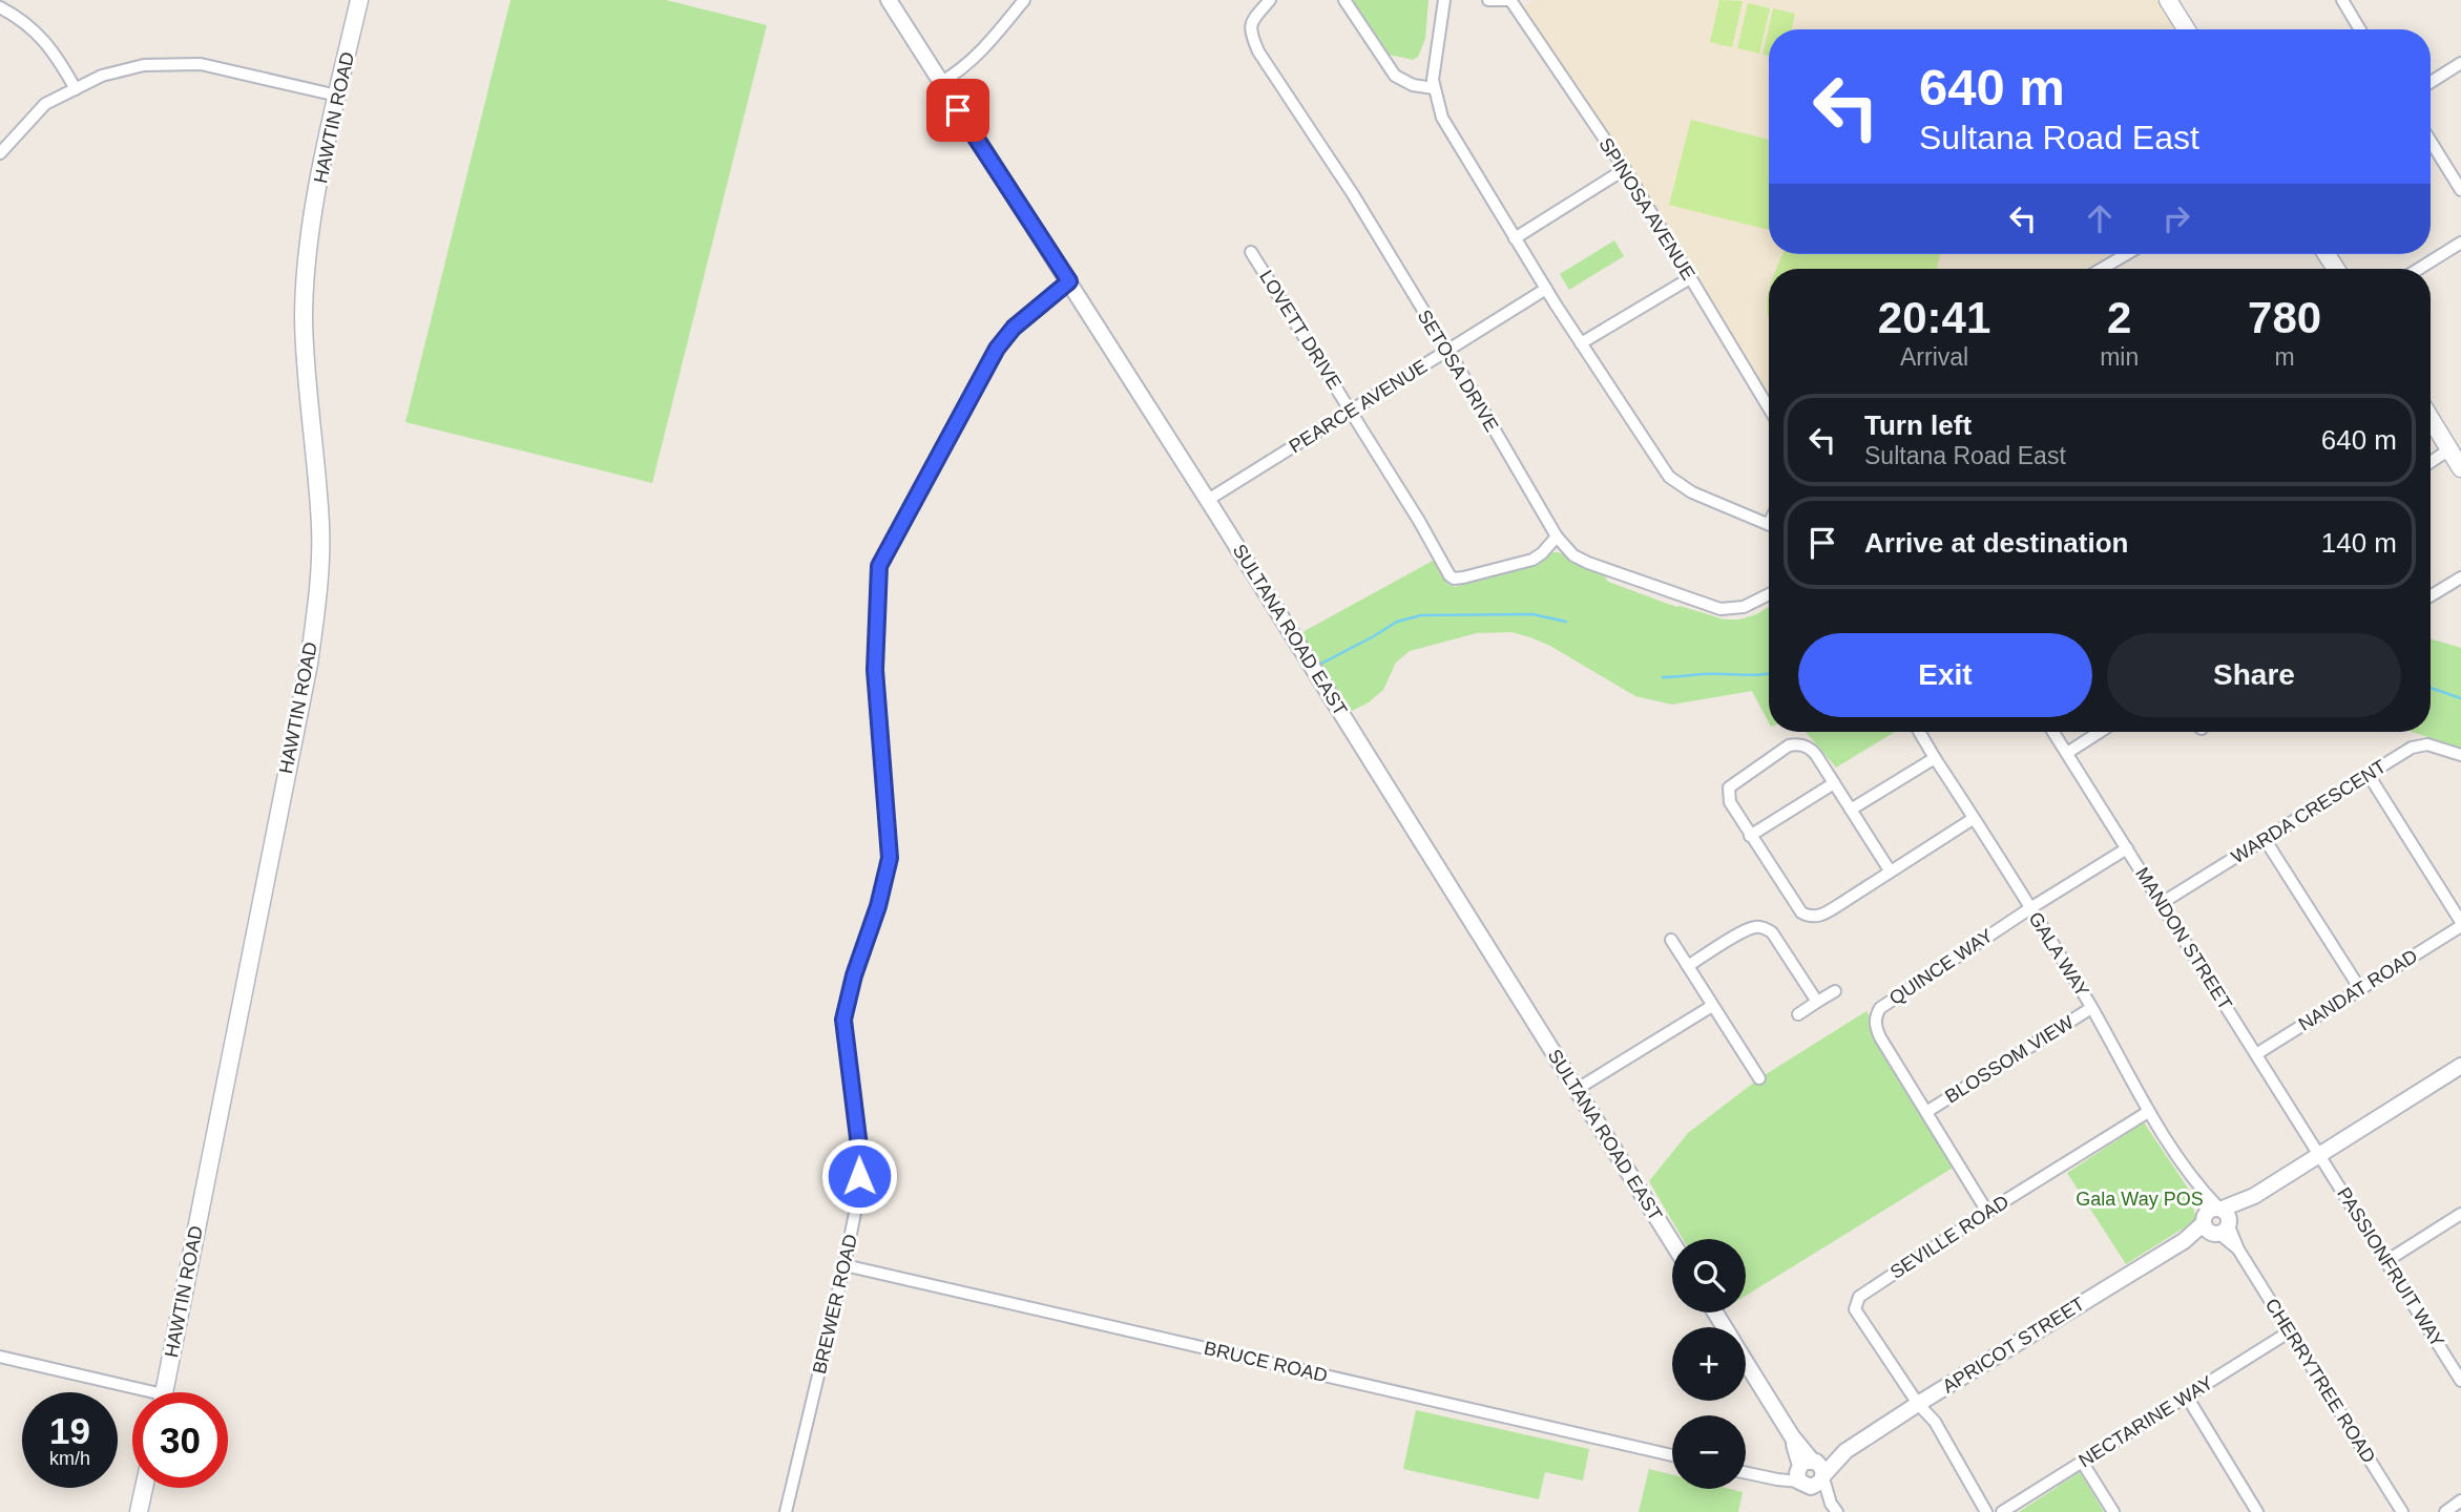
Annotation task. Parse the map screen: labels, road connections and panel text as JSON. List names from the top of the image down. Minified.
{"streets":{"main road":["HAWTIN ROAD"],"street":["SPINOSA AVENUE","LOVETT DRIVE","SETOSA DRIVE","PEARCE AVENUE","SULTANA ROAD EAST","WARDA CRESCENT","MANDON STREET","GALA WAY","QUINCE WAY","NANDAT ROAD","BLOSSOM VIEW","SEVILLE ROAD","PASSIONFRUIT WAY","BREWER ROAD","APRICOT STREET","BRUCE ROAD","CHERRYTREE ROAD","NECTARINE WAY"]},"crossings":[["LOVETT DRIVE","SETOSA DRIVE"],["LOVETT DRIVE","PEARCE AVENUE"],["SETOSA DRIVE","PEARCE AVENUE"],["PEARCE AVENUE","SULTANA ROAD EAST"],["SULTANA ROAD EAST","BREWER ROAD"],["WARDA CRESCENT","MANDON STREET"],["MANDON STREET","QUINCE WAY"],["MANDON STREET","NANDAT ROAD"],["MANDON STREET","PASSIONFRUIT WAY"],["MANDON STREET","APRICOT STREET"],["GALA WAY","QUINCE WAY"],["GALA WAY","BLOSSOM VIEW"],["GALA WAY","SEVILLE ROAD"],["GALA WAY","APRICOT STREET"],["GALA WAY","CHERRYTREE ROAD"],["QUINCE WAY","BLOSSOM VIEW"],["QUINCE WAY","SEVILLE ROAD"],["SEVILLE ROAD","APRICOT STREET"],["PASSIONFRUIT WAY","APRICOT STREET"],["BREWER ROAD","BRUCE ROAD"],["APRICOT STREET","CHERRYTREE ROAD"],["CHERRYTREE ROAD","NECTARINE WAY"]],"parks":["Gala Way POS"],"page":{"turn":["640 m","Sultana Road East"],"eta":["20:41","Arrival","2","min","780","m"],"list":[{"name":"Turn left","note":"Sultana Road East","value":"640 m"},{"name":"Arrive at destination","value":"140 m"}],"buttons":["Exit","Share"],"map_buttons":["+","−"],"speed":"19 km/h","limit":"30"}}
